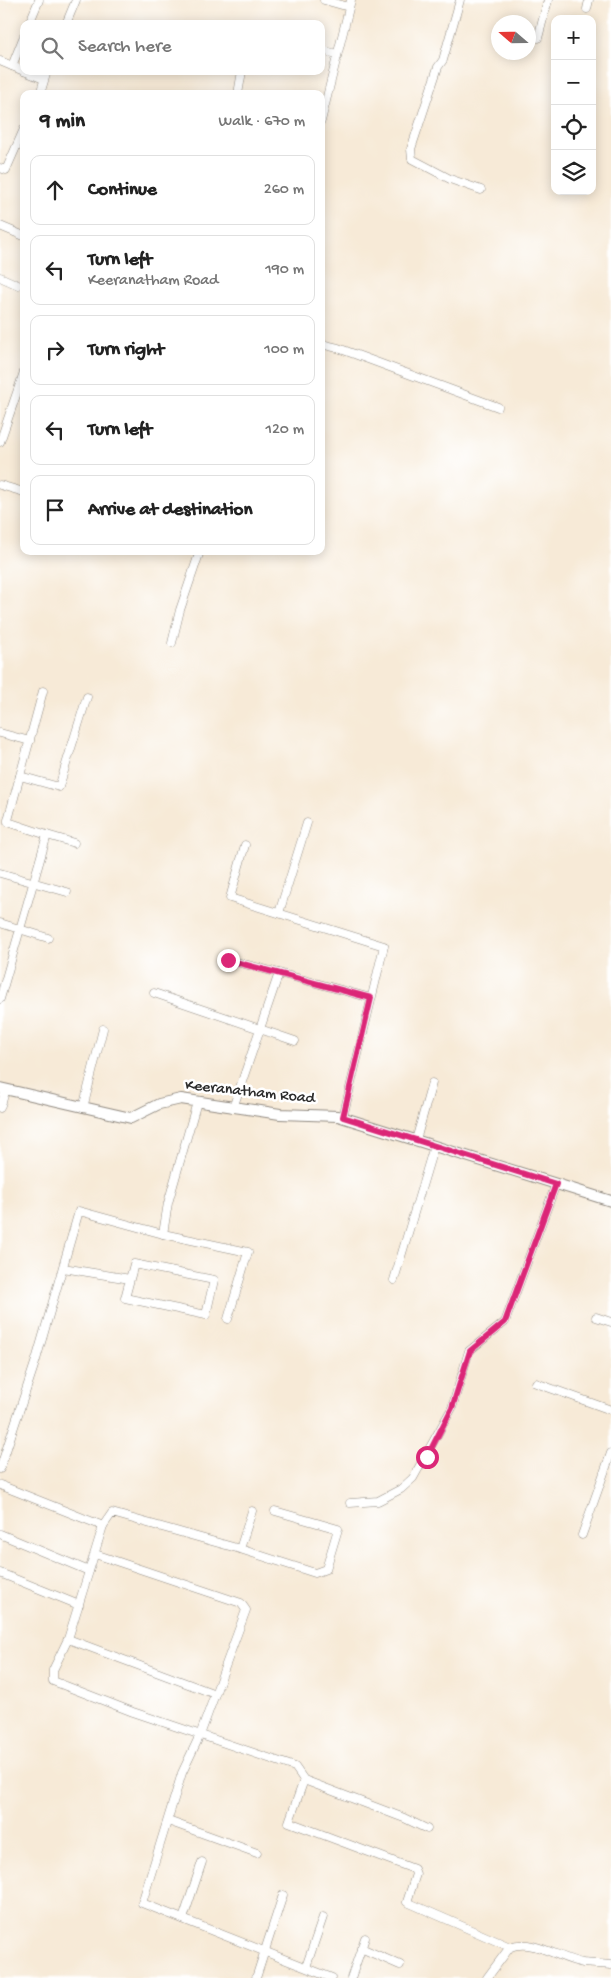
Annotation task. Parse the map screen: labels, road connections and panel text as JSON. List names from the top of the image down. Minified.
{"streets":{"street":["Keeranatham Road"]},"north":"left","page":{"map_buttons":["+","−"],"search":"Search here","heading":["9 min","Walk · 670 m"],"list":[["Continue","260 m"],["Turn left","Keeranatham Road","190 m"],["Turn right","100 m"],["Turn left","120 m"],"Arrive at destination"]}}
